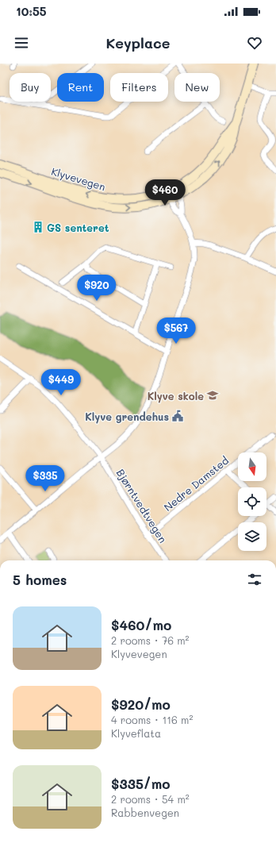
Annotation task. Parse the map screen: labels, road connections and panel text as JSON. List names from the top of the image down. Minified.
{"streets":{"main road":["Klyvevegen"],"street":["Nedre Damsted","Bjørntvedtvegen"]},"crossings":[["Nedre Damsted","Bjørntvedtvegen"]],"places":{"building":["GS senteret"],"school or university":["Klyve skole"],"public building":["Klyve grendehus"]},"north":"bottom","page":{"status":"10:55","header":"Keyplace","chip":["Buy","Rent","Filters","New"],"price":["$460","$920","$567","$449","$335"],"heading":"5 homes","list":[{"name":"$460/mo","note":"2 rooms · 76 m² · Klyvevegen"},{"name":"$920/mo","note":"4 rooms · 116 m² · Klyveflata"},{"name":"$335/mo","note":"2 rooms · 54 m² · Rabbenvegen"}]}}
